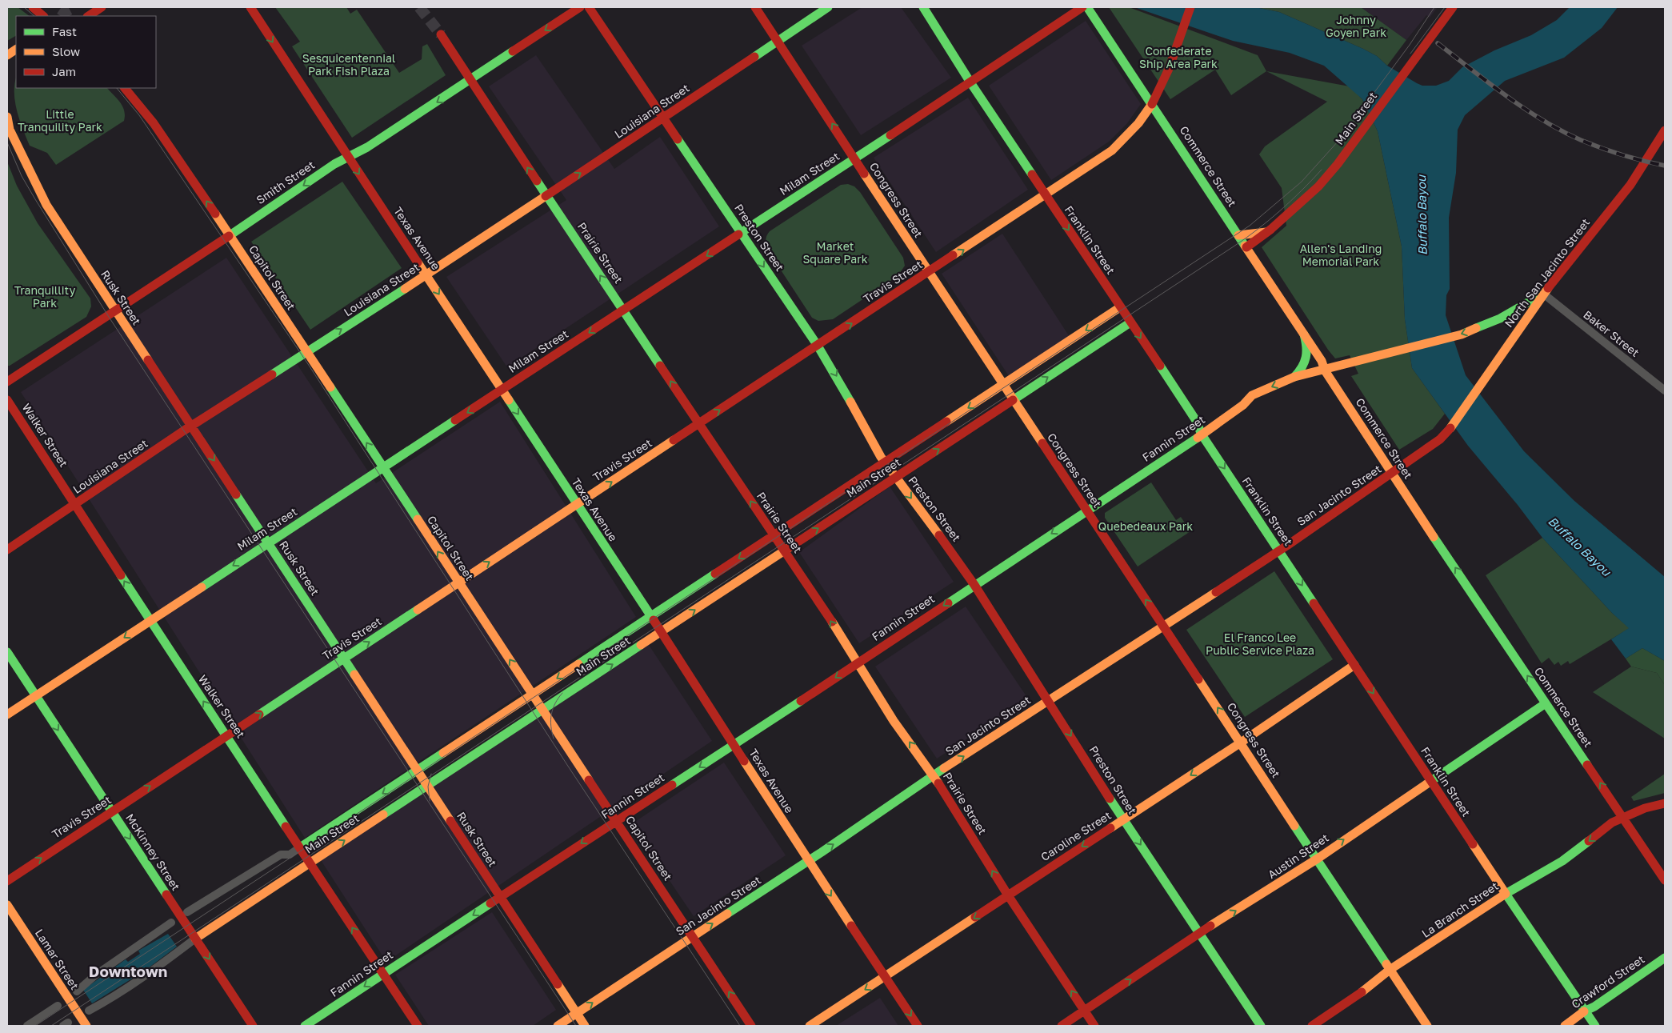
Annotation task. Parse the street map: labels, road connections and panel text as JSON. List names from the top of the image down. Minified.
{"streets":{"main road":["Louisiana Street","Main Street","Commerce Street","Milam Street","Smith Street","Congress Street","Preston Street","Texas Avenue","Franklin Street","Prairie Street","North San Jacinto Street","Capitol Street","Travis Street","Rusk Street","Walker Street","Fannin Street","San Jacinto Street","Caroline Street","McKinney Street","Austin Street","La Branch Street","Lamar Street","Crawford Street"],"street":["Baker Street"]},"crossings":[["Louisiana Street","Congress Street"],["Louisiana Street","Preston Street"],["Louisiana Street","Texas Avenue"],["Louisiana Street","Prairie Street"],["Louisiana Street","Capitol Street"],["Louisiana Street","Rusk Street"],["Louisiana Street","Walker Street"],["Main Street","Commerce Street"],["Main Street","Congress Street"],["Main Street","Preston Street"],["Main Street","Texas Avenue"],["Main Street","Franklin Street"],["Main Street","Prairie Street"],["Main Street","Capitol Street"],["Main Street","Rusk Street"],["Main Street","Walker Street"],["Main Street","McKinney Street"],["Commerce Street","Travis Street"],["Commerce Street","Fannin Street"],["Commerce Street","San Jacinto Street"],["Commerce Street","Austin Street"],["Commerce Street","La Branch Street"],["Milam Street","Congress Street"],["Milam Street","Preston Street"],["Milam Street","Texas Avenue"],["Milam Street","Franklin Street"],["Milam Street","Prairie Street"],["Milam Street","Capitol Street"],["Milam Street","Rusk Street"],["Milam Street","Walker Street"],["Milam Street","McKinney Street"],["Smith Street","Texas Avenue"],["Smith Street","Prairie Street"],["Smith Street","Capitol Street"],["Smith Street","Rusk Street"],["Congress Street","Travis Street"],["Congress Street","Fannin Street"],["Congress Street","San Jacinto Street"],["Congress Street","Caroline Street"],["Congress Street","Austin Street"],["Congress Street","La Branch Street"],["Preston Street","Travis Street"],["Preston Street","Fannin Street"],["Preston Street","San Jacinto Street"],["Preston Street","Caroline Street"],["Preston Street","Austin Street"],["Texas Avenue","Travis Street"],["Texas Avenue","Fannin Street"],["Texas Avenue","San Jacinto Street"],["Texas Avenue","Caroline Street"],["Franklin Street","Travis Street"],["Franklin Street","Fannin Street"],["Franklin Street","San Jacinto Street"],["Franklin Street","Caroline Street"],["Franklin Street","Austin Street"],["Franklin Street","La Branch Street"],["Franklin Street","Crawford Street"],["Prairie Street","Travis Street"],["Prairie Street","Fannin Street"],["Prairie Street","San Jacinto Street"],["Prairie Street","Caroline Street"],["Prairie Street","Austin Street"],["North San Jacinto Street","Baker Street"],["North San Jacinto Street","Fannin Street"],["North San Jacinto Street","San Jacinto Street"],["Capitol Street","Travis Street"],["Capitol Street","Fannin Street"],["Capitol Street","San Jacinto Street"],["Travis Street","Rusk Street"],["Travis Street","Walker Street"],["Travis Street","McKinney Street"],["Rusk Street","Fannin Street"],["Rusk Street","San Jacinto Street"],["Baker Street","Fannin Street"],["Walker Street","Fannin Street"]],"one_way":["Commerce Street","Milam Street","Smith Street","Preston Street","Texas Avenue","Franklin Street","Prairie Street","Capitol Street","Travis Street","Walker Street","Fannin Street","San Jacinto Street","Caroline Street","McKinney Street","Austin Street"],"districts":["Downtown"],"water":["Buffalo Bayou"],"parks":["Johnny Goyen Park","Confederate Ship Area Park","Sesquicentennial Park Fish Plaza","Little Tranquility Park","Market Square Park","Allen's Landing Memorial Park","Tranquillity Park","Quebedeaux Park","El Franco Lee Public Service Plaza"],"legend":["Fast","Slow","Jam"]}
